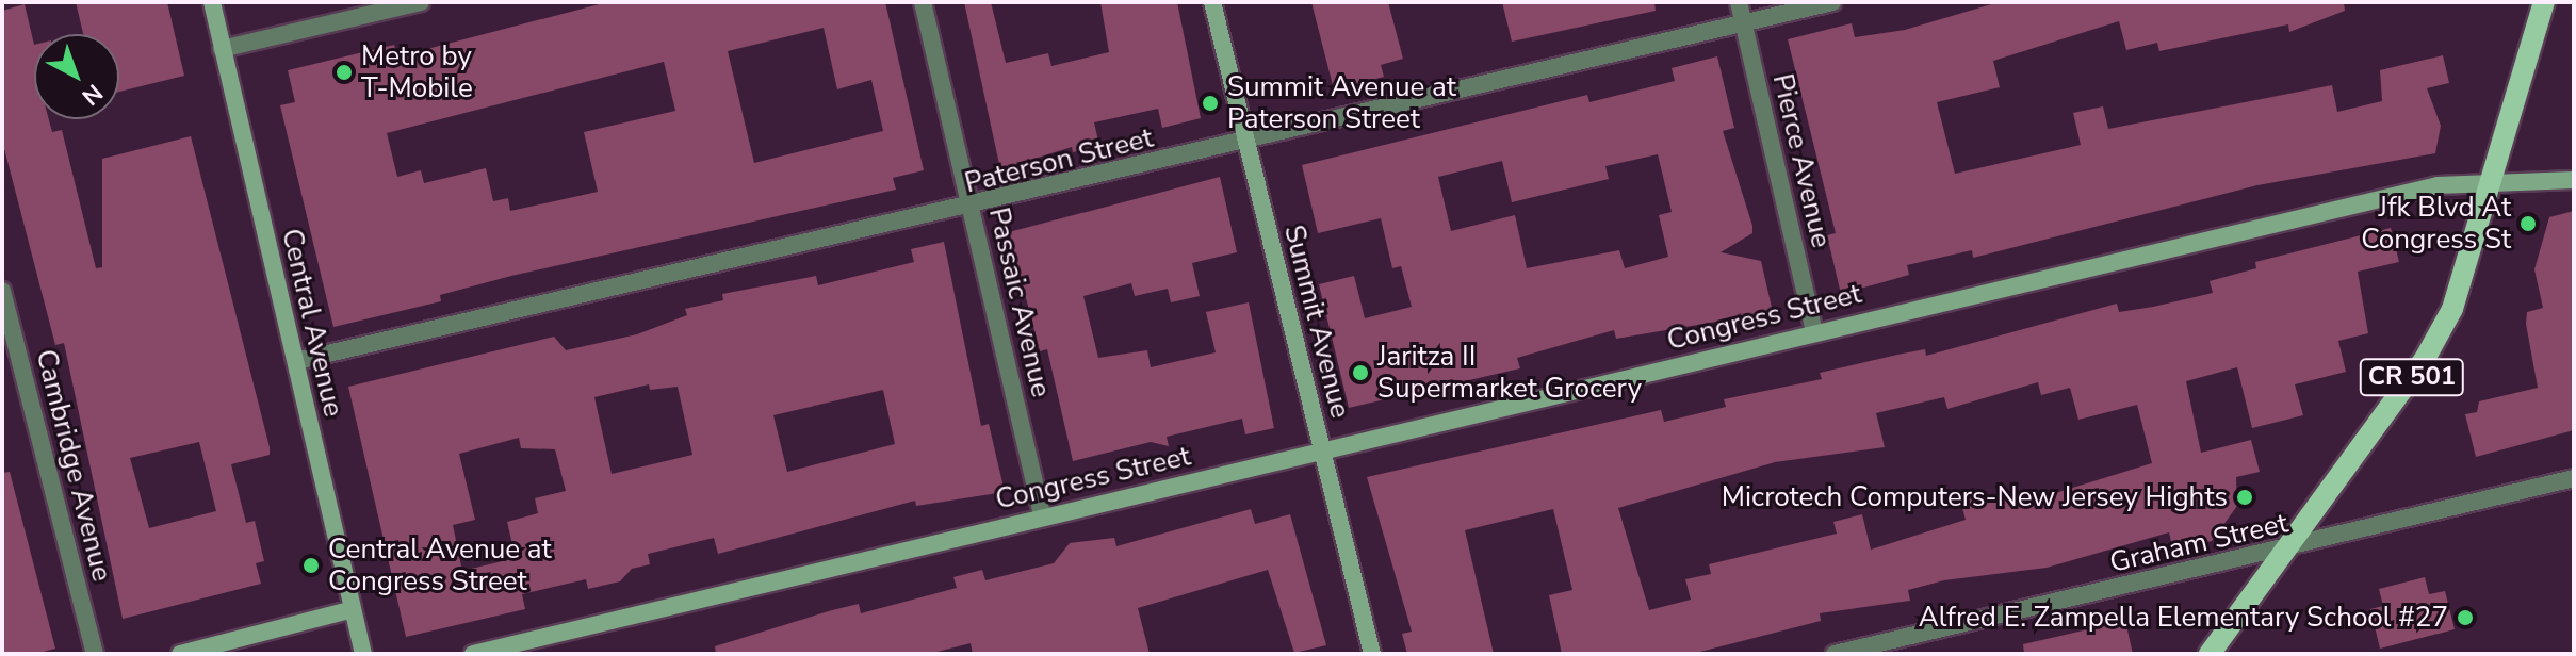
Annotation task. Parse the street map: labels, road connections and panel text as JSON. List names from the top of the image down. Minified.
{"streets":{"main road":["CR 501"],"street":["Paterson Street","Pierce Avenue","Passaic Avenue","Congress Street","Summit Avenue","Central Avenue","Cambridge Avenue","Graham Street"]},"crossings":[["Paterson Street","Pierce Avenue"],["Paterson Street","Passaic Avenue"],["Paterson Street","Summit Avenue"],["Paterson Street","Central Avenue"],["Pierce Avenue","Congress Street"],["Passaic Avenue","Congress Street"],["Congress Street","Summit Avenue"],["Congress Street","CR 501"],["CR 501","Graham Street"]],"places":["Metro by T-Mobile","Summit Avenue at Paterson Street","Jfk Blvd At Congress St","Jaritza II Supermarket Grocery","Microtech Computers-New Jersey Hights","Central Avenue at Congress Street","Alfred E. Zampella Elementary School #27"],"north":"bottom right"}
